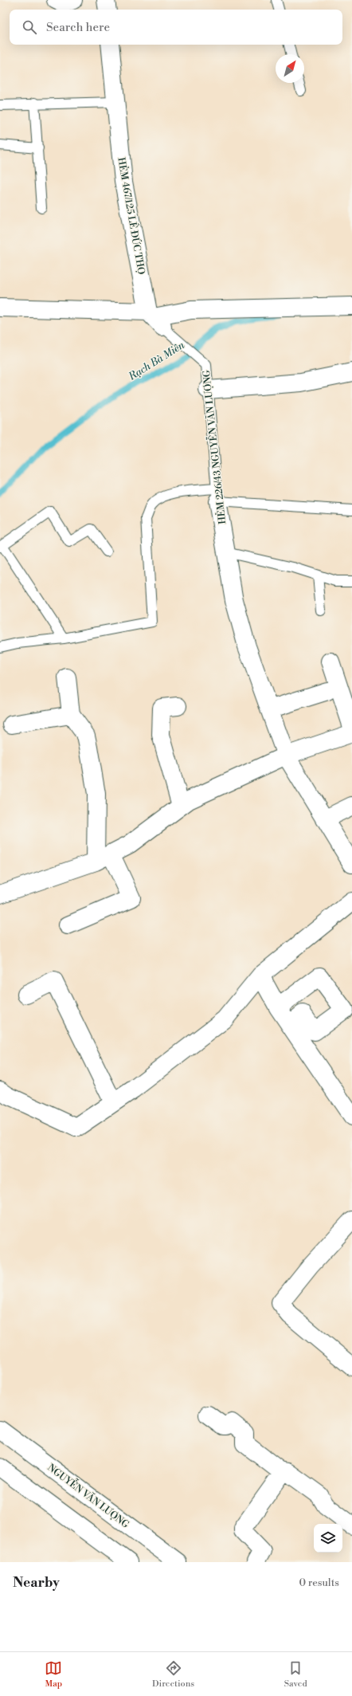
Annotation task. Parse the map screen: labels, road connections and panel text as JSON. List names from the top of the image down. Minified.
{"streets":{"street":["HẺM 467/125 LÊ ĐỨC THỌ","HẺM 226/43 NGUYỄN VĂN LƯỢNG","NGUYỄN VĂN LƯỢNG"]},"crossings":[["HẺM 467/125 LÊ ĐỨC THỌ","HẺM 226/43 NGUYỄN VĂN LƯỢNG"]],"water":["Rạch Bà Miên"],"north":"top right","page":{"search":"Search here","heading":["Nearby","0 results"],"nav":["Map","Directions","Saved"]}}
